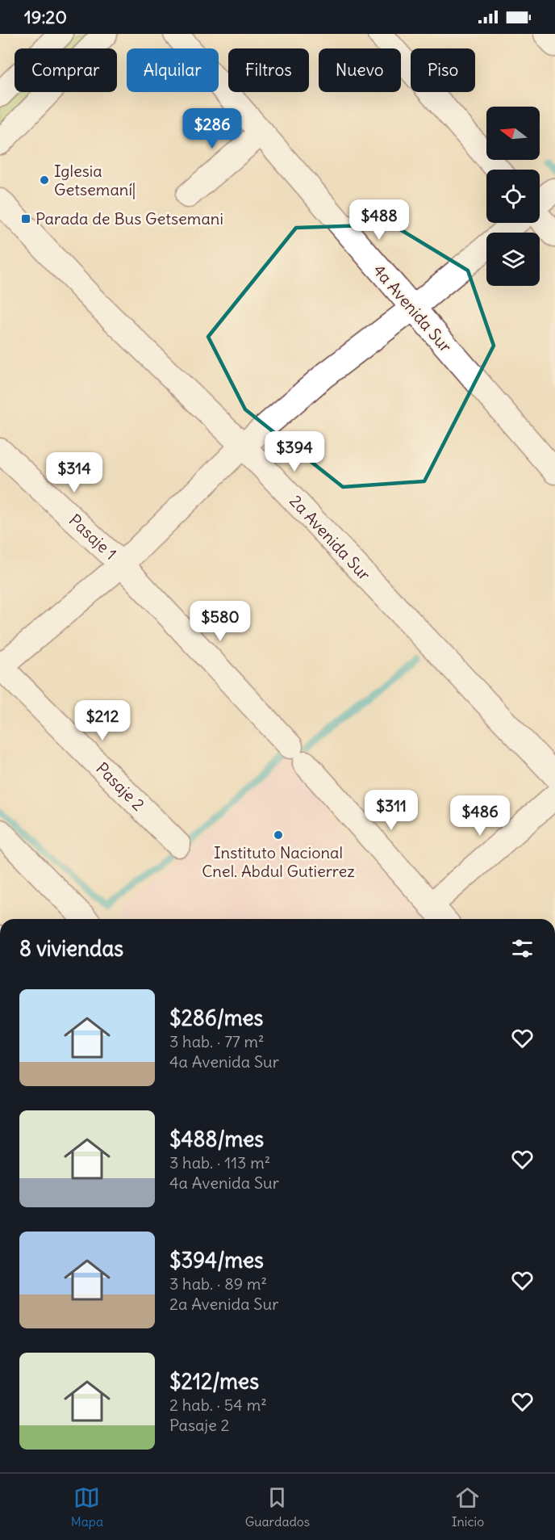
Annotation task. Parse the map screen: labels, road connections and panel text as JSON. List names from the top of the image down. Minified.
{"streets":{"street":["4a Avenida Sur","Pasaje 1","2a Avenida Sur","Pasaje 2"]},"places":{"other":["Iglesia Getsemaní|","Instituto Nacional Cnel. Abdul Gutierrez"],"transit":["Parada de Bus Getsemani"]},"north":"left","page":{"status":"19:20","chip":["Comprar","Alquilar","Filtros","Nuevo","Piso"],"price":["$286","$488","$394","$314","$580","$212","$311","$486"],"heading":"8 viviendas","list":[{"name":"$286/mes","note":"3 hab. · 77 m² · 4a Avenida Sur"},{"name":"$488/mes","note":"3 hab. · 113 m² · 4a Avenida Sur"},{"name":"$394/mes","note":"3 hab. · 89 m² · 2a Avenida Sur"},{"name":"$212/mes","note":"2 hab. · 54 m² · Pasaje 2"}],"tabs":["Mapa","Guardados","Inicio"]}}
